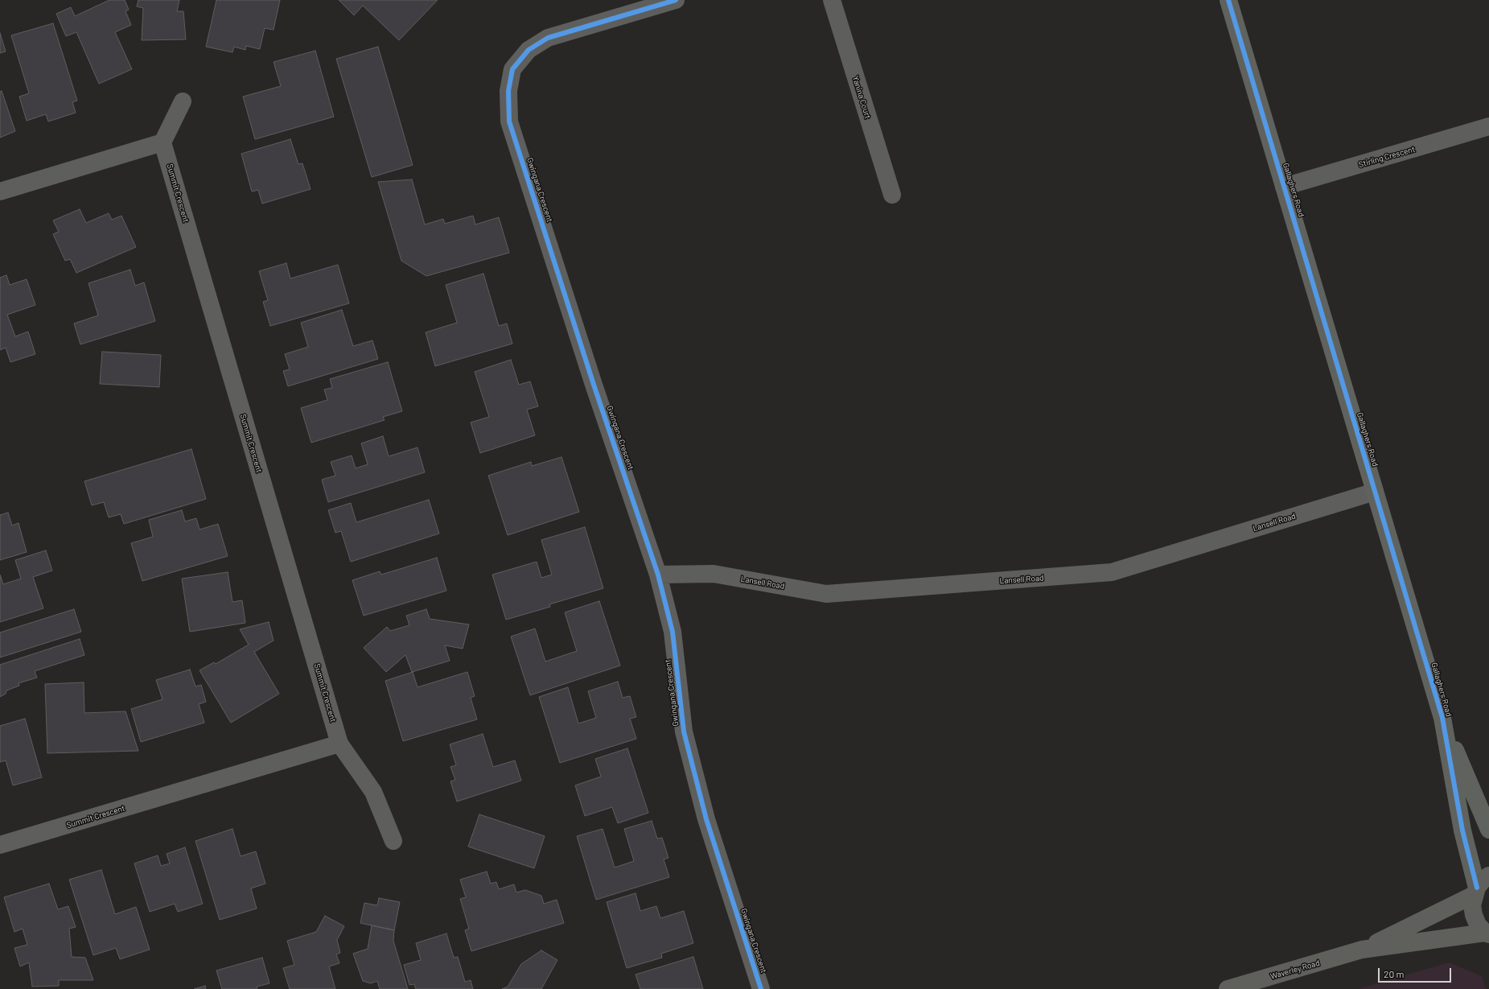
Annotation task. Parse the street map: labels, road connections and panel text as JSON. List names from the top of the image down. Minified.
{"streets":{"main road":["Waverley Road"],"street":["Yanina Court","Stirling Crescent","Gwingana Crescent","Gallaghers Road","Summit Crescent","Lansell Road"]},"crossings":[["Stirling Crescent","Gallaghers Road"],["Gwingana Crescent","Lansell Road"],["Gallaghers Road","Lansell Road"],["Gallaghers Road","Waverley Road"]],"scale_bar":"20 m"}
